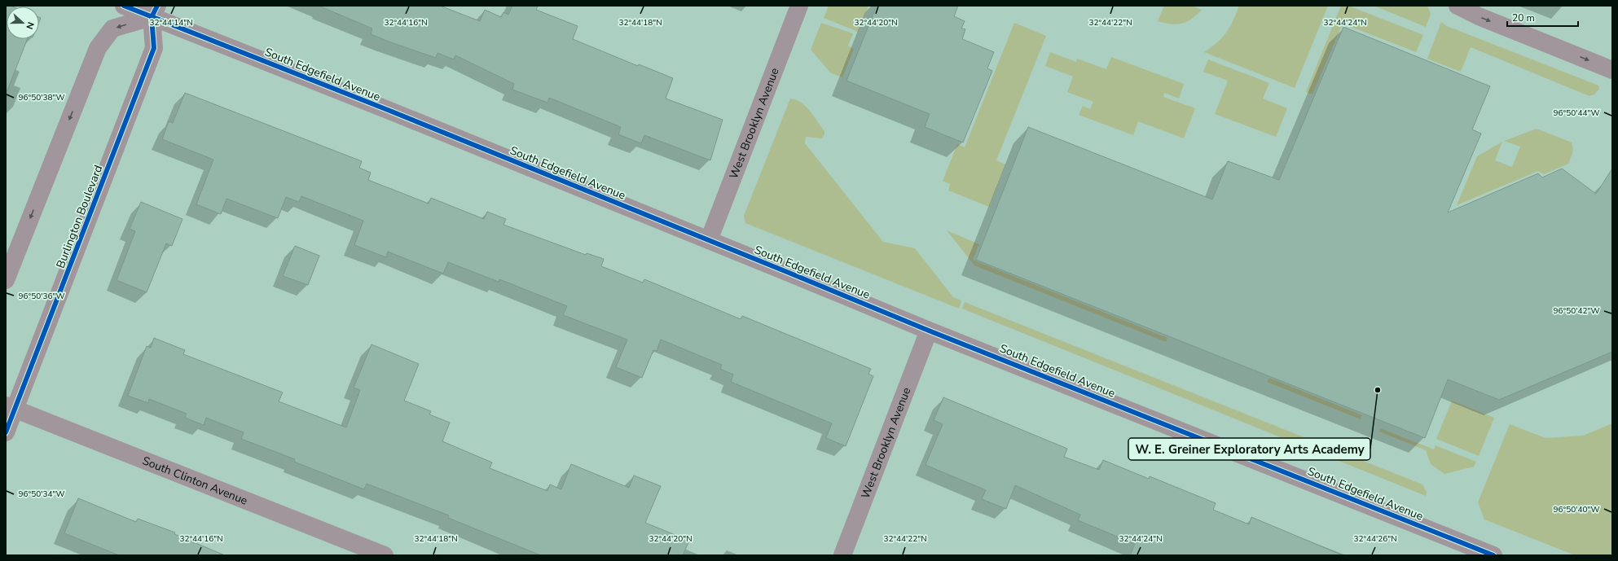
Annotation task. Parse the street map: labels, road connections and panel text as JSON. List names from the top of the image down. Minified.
{"streets":{"street":["South Edgefield Avenue","West Brooklyn Avenue","Burlington Boulevard","South Clinton Avenue"]},"crossings":[["South Edgefield Avenue","West Brooklyn Avenue"],["South Edgefield Avenue","Burlington Boulevard"],["Burlington Boulevard","South Clinton Avenue"]],"places":["W. E. Greiner Exploratory Arts Academy"],"scale_bar":"20 m","north":"right","coordinates":["32°44'18\"N","32°44'22\"N","32°44'24\"N","32°44'14\"N","32°44'16\"N","32°44'20\"N","96°50'38\"W","96°50'44\"W","96°50'36\"W","96°50'42\"W","96°50'34\"W","96°50'40\"W","32°44'26\"N"]}
